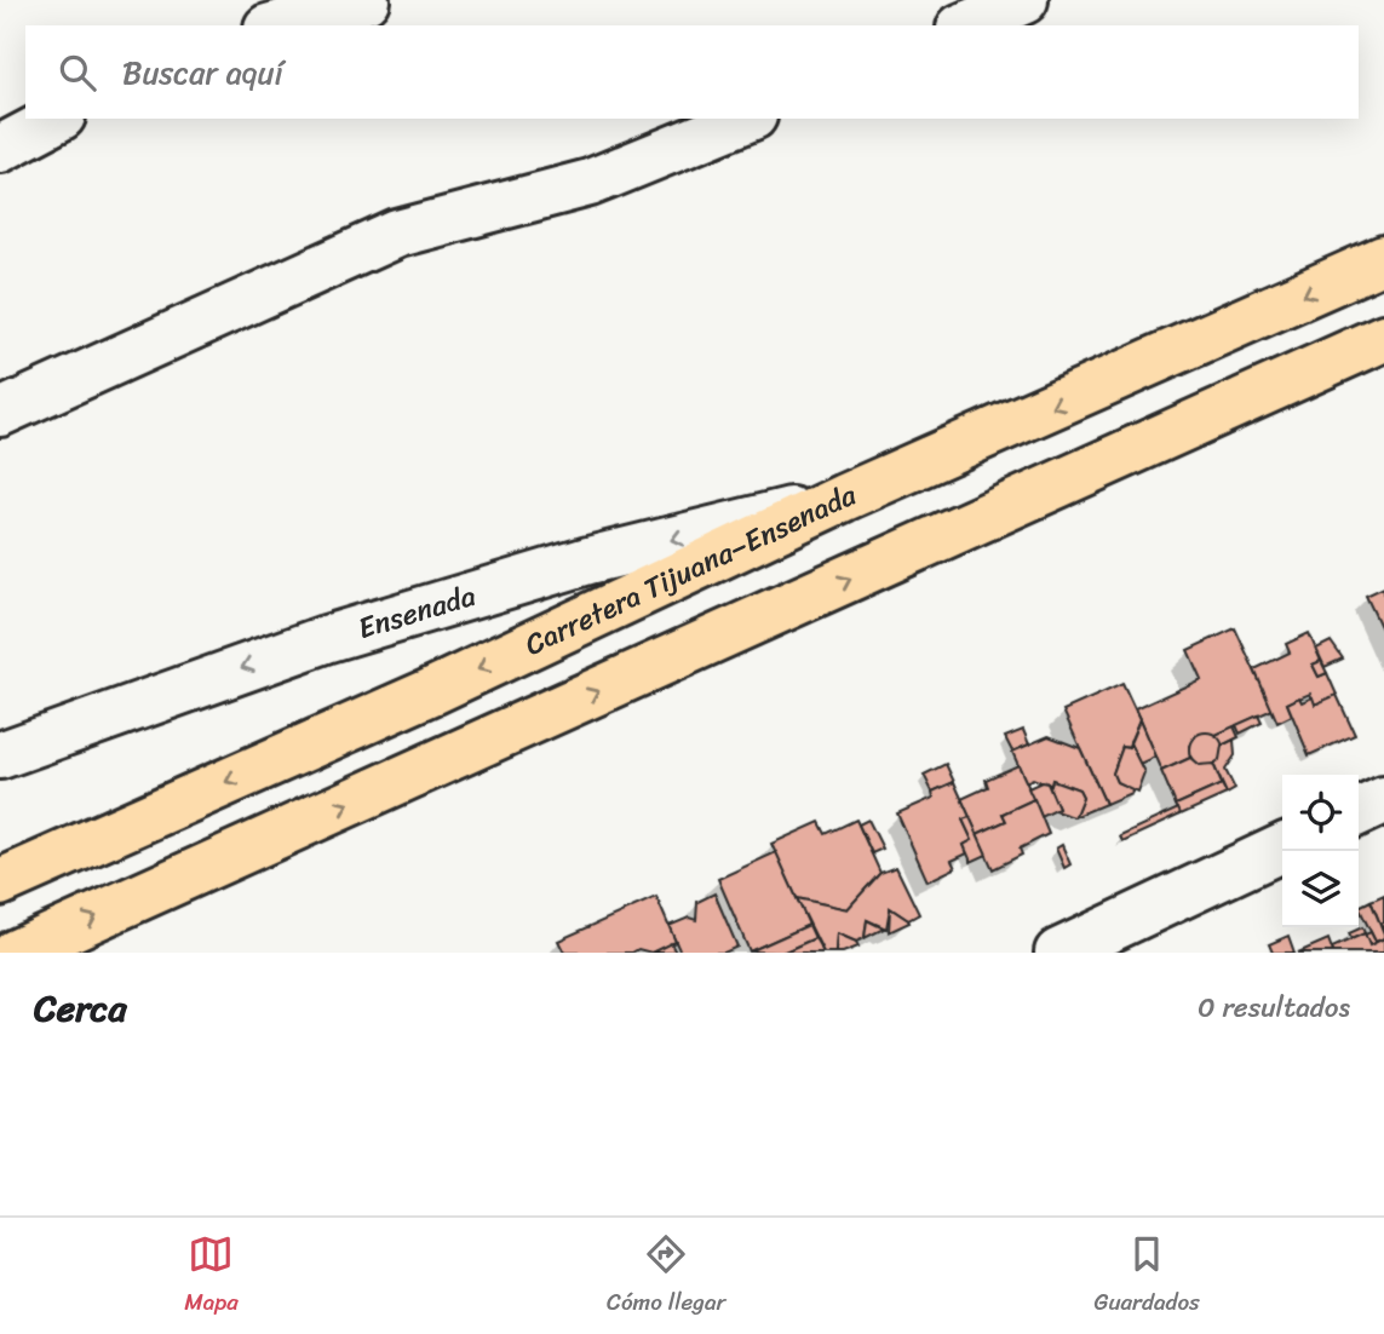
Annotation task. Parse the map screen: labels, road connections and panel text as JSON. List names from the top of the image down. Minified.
{"streets":{"highway":["Carretera Tijuana–Ensenada"],"street":["Ensenada"]},"crossings":[["Carretera Tijuana–Ensenada","Ensenada"]],"page":{"search":"Buscar aquí","heading":["Cerca","0 resultados"],"nav":["Mapa","Cómo llegar","Guardados"]}}
